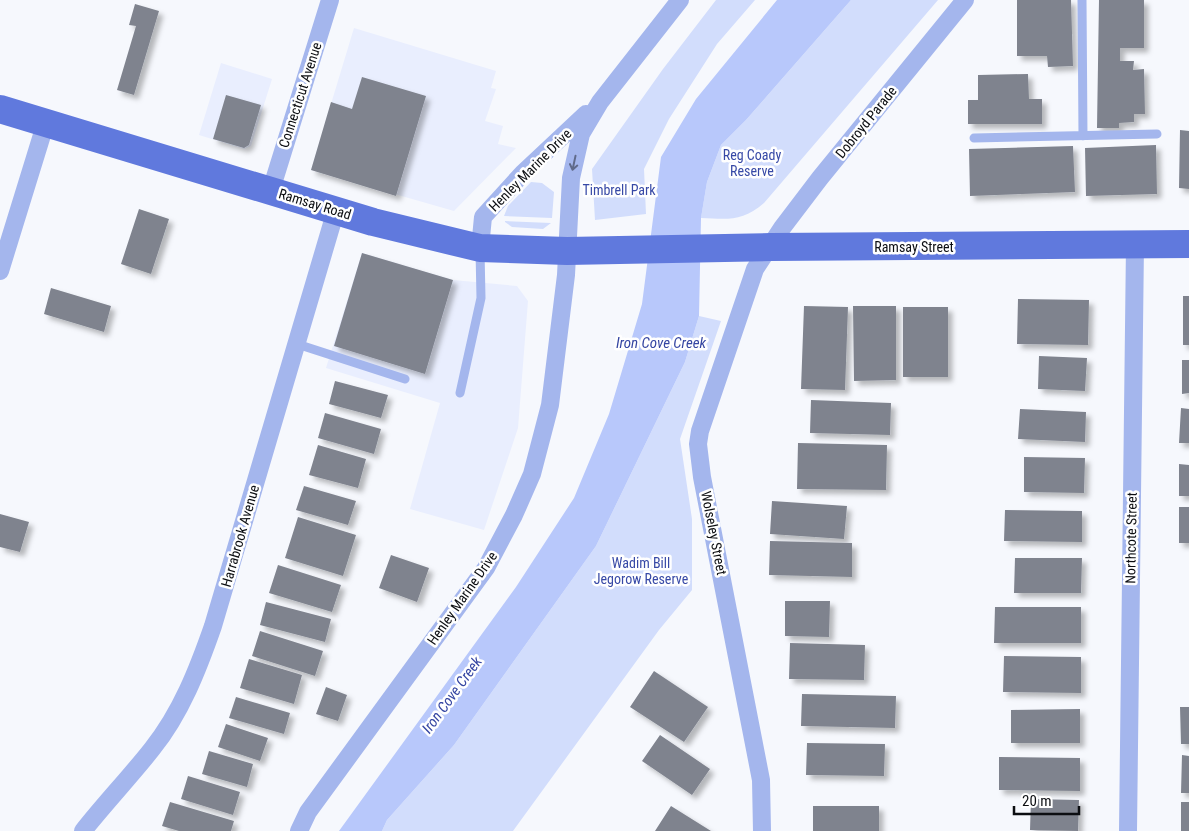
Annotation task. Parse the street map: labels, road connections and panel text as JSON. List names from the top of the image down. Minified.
{"streets":{"main road":["Ramsay Road","Ramsay Street"],"street":["Connecticut Avenue","Dobroyd Parade","Henley Marine Drive","Wolseley Street","Harrabrook Avenue","Northcote Street"]},"crossings":[["Connecticut Avenue","Ramsay Road"],["Dobroyd Parade","Ramsay Street"],["Dobroyd Parade","Wolseley Street"],["Henley Marine Drive","Ramsay Road"],["Ramsay Road","Ramsay Street"],["Ramsay Road","Harrabrook Avenue"],["Ramsay Street","Wolseley Street"],["Ramsay Street","Northcote Street"]],"water":["Iron Cove Creek"],"parks":["Reg Coady Reserve","Timbrell Park","Wadim Bill Jegorow Reserve"],"scale_bar":"20 m"}
